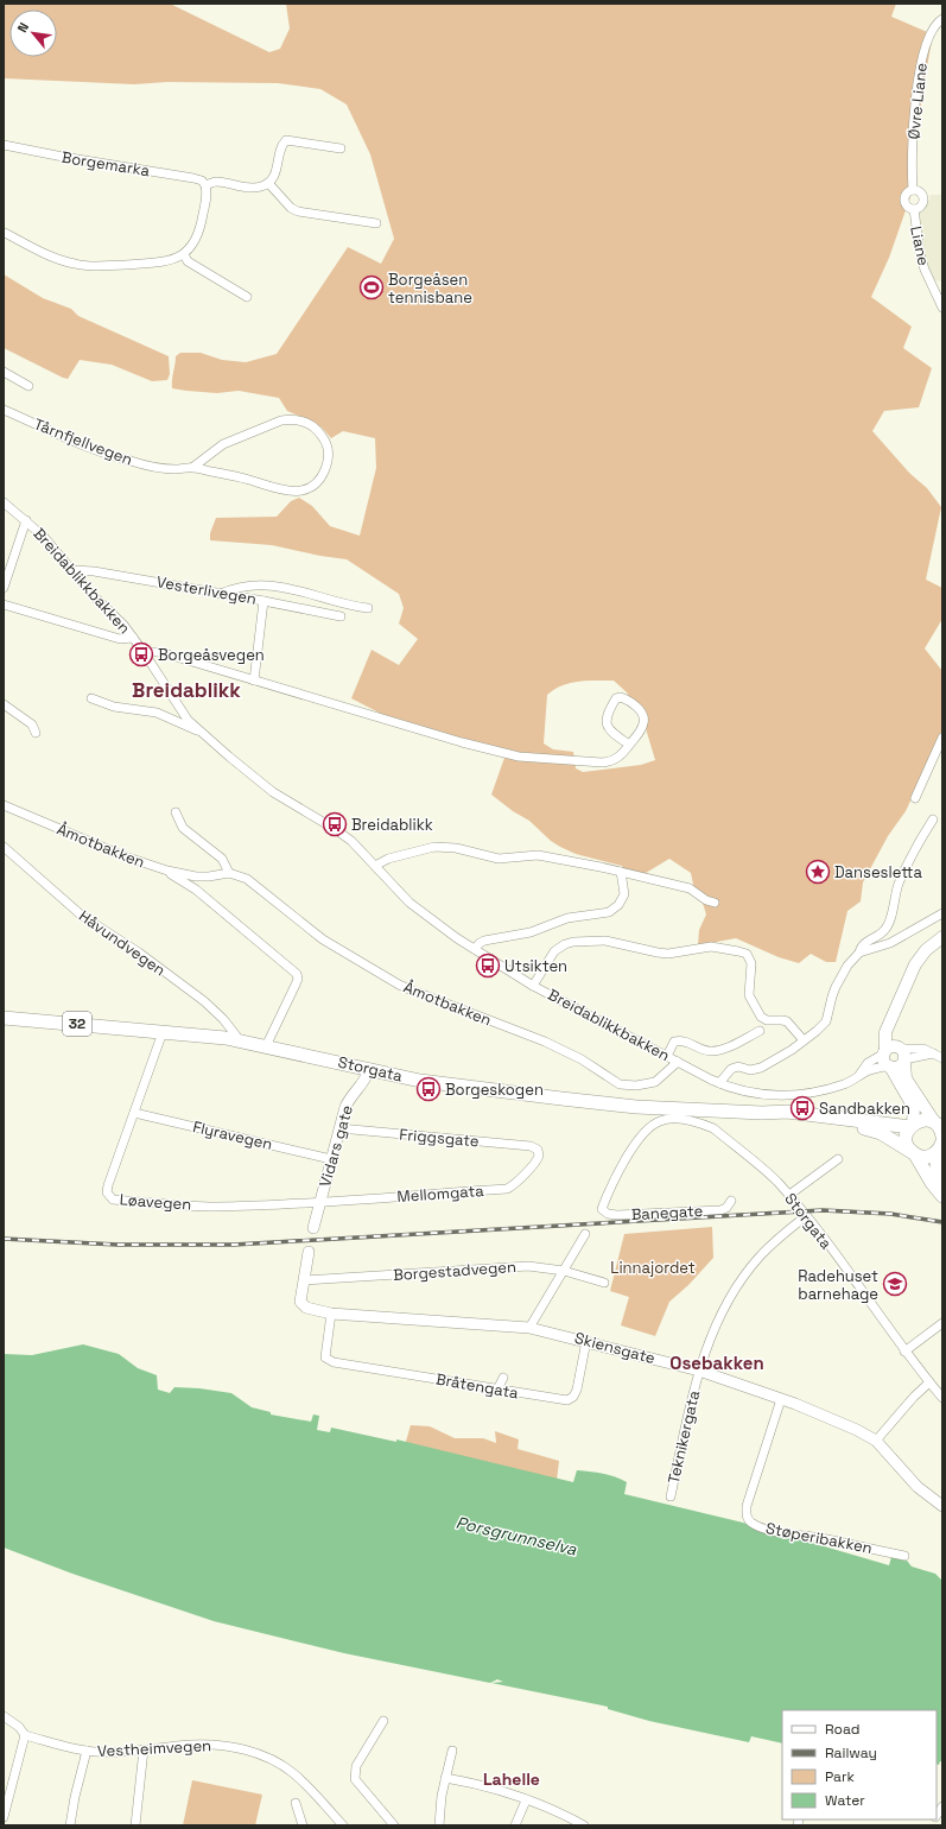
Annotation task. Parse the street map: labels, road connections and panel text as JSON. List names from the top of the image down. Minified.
{"streets":{"main road":["32","Storgata"],"street":["Øvre Liane","Borgemarka","Liane","Tårnfjellvegen","Breidablikkbakken","Vesterlivegen","Åmotbakken","Håvundvegen","Flyravegen","Friggsgate","Vidars gate","Mellomgata","Løavegen","Banegate","Borgestadvegen","Skiensgate","Bråtengata","Teknikergata","Støperibakken","Vestheimvegen"]},"crossings":[["Øvre Liane","Liane"],["Breidablikkbakken","Vesterlivegen"],["Breidablikkbakken","Åmotbakken"],["Håvundvegen","Storgata"],["32","Storgata"],["32","Løavegen"],["Storgata","Vidars gate"],["Storgata","Løavegen"],["Storgata","Banegate"],["Storgata","Teknikergata"],["Flyravegen","Vidars gate"],["Flyravegen","Løavegen"],["Friggsgate","Vidars gate"],["Friggsgate","Mellomgata"],["Vidars gate","Mellomgata"],["Vidars gate","Løavegen"],["Mellomgata","Løavegen"],["Borgestadvegen","Skiensgate"],["Skiensgate","Bråtengata"],["Skiensgate","Teknikergata"],["Skiensgate","Støperibakken"]],"districts":["Breidablikk","Osebakken","Lahelle"],"water":["Porsgrunnselva"],"parks":["Linnajordet"],"places":{"sports":["Borgeåsen tennisbane"],"bus stop":["Borgeåsvegen","Breidablikk","Utsikten","Borgeskogen","Sandbakken"],"place":["Dansesletta"],"school or university":["Radehuset barnehage"]},"legend":["Road","Railway","Park","Water"],"north":"top left"}
